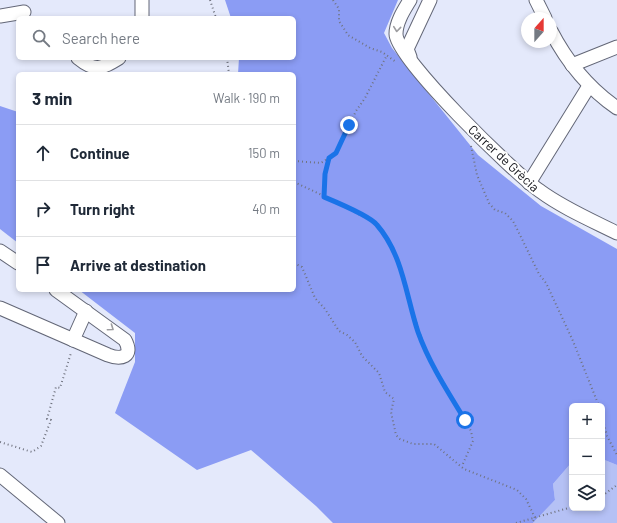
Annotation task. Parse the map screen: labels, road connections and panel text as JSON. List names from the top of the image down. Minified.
{"streets":{"street":["Carrer de Grècia"]},"north":"top","page":{"search":"Search here","heading":["3 min","Walk · 190 m"],"list":[["Continue","150 m"],["Turn right","40 m"],"Arrive at destination"],"map_buttons":["+","−"]}}
